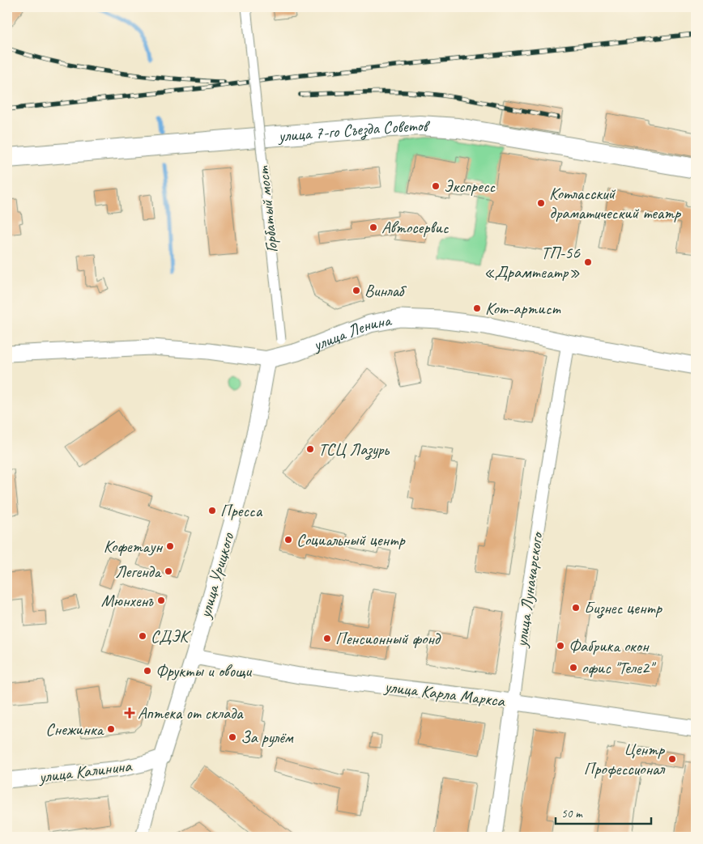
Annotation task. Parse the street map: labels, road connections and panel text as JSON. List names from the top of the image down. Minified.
{"streets":{"main road":["улица 7-го Съезда Советов","улица Ленина"],"street":["Горбатый мост","улица Урицкого","улица Луначарского","улица Карла Маркса","улица Калинина"]},"crossings":[["улица Ленина","улица Урицкого"],["улица Ленина","улица Луначарского"],["улица Урицкого","улица Карла Маркса"],["улица Урицкого","улица Калинина"],["улица Луначарского","улица Карла Маркса"]],"places":{"other":["Экспресс","Котласский драматический театр","Автоcервис","ТП-56 «Драмтеатр»","Винлаб","Кот-артист","ТСЦ Лазурь","Пресса","Социальный центр","Кофетаун","Легенда","Мюнхенъ","Бизнес центр","СДЭК","Пенсионный фонд","Фабрика окон","офис \"Теле2\"","Фрукты и овощи","Снежинка","За рулём","Центр Профессионал"],"health":["Аптека от склада"]},"scale_bar":"50 m"}
